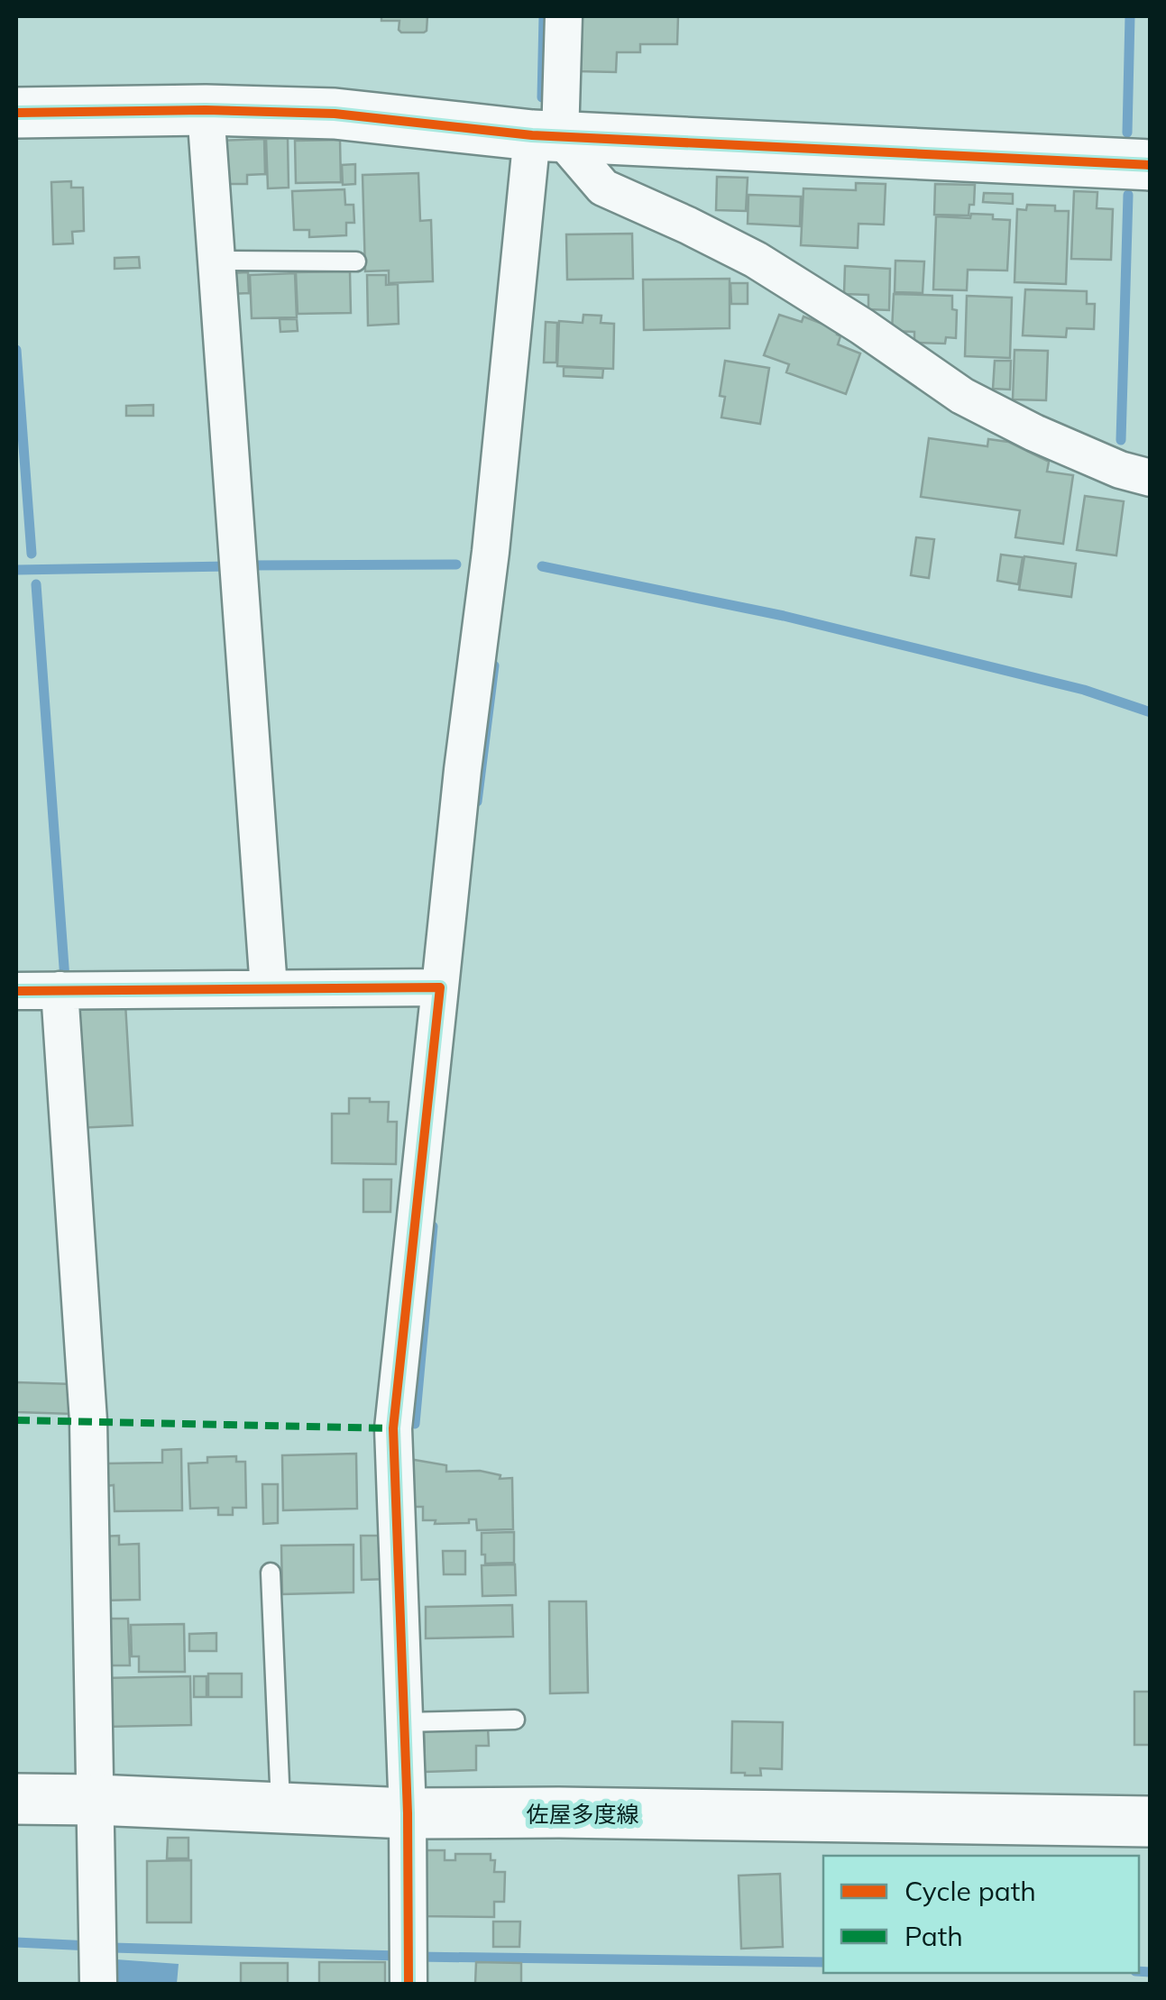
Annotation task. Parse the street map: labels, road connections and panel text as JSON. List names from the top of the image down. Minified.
{"streets":{"main road":["佐屋多度線"]},"legend":["Cycle path","Path"]}
